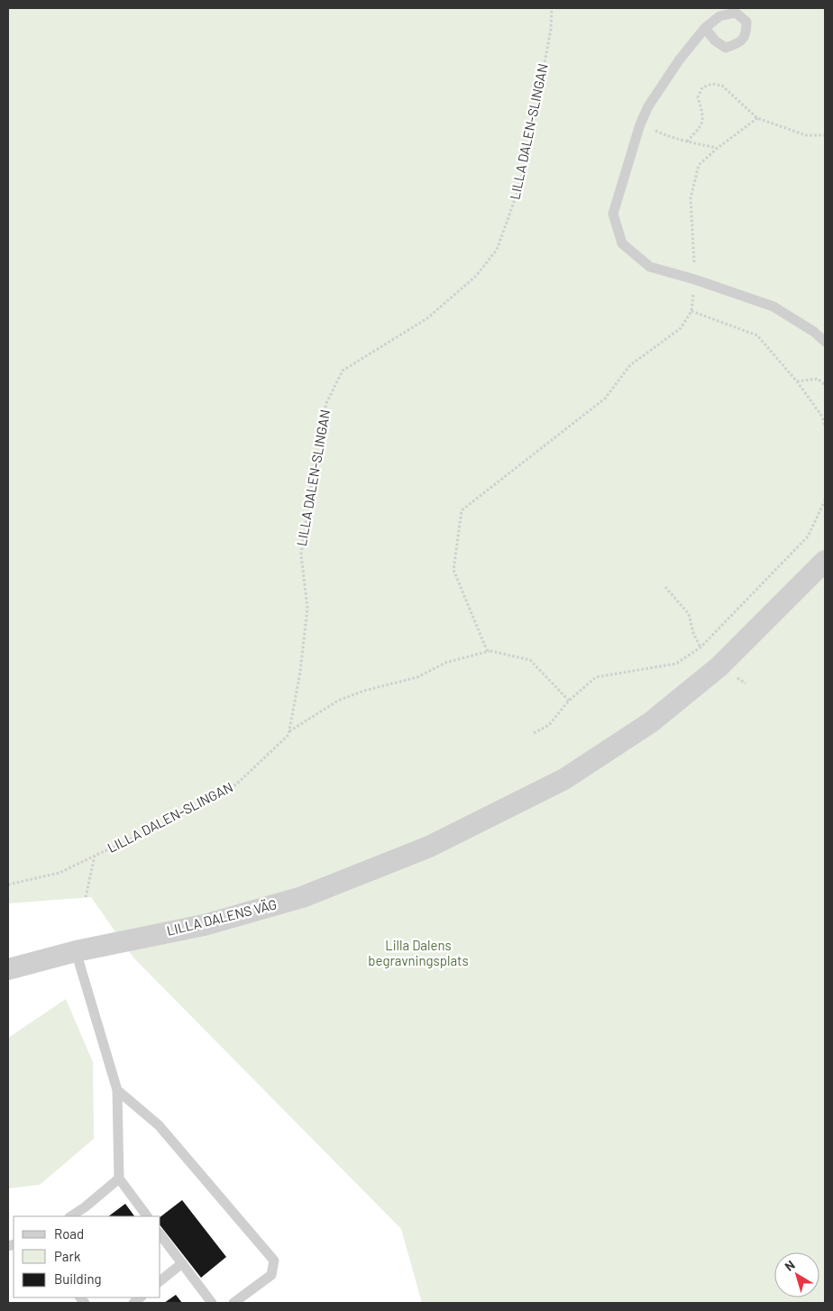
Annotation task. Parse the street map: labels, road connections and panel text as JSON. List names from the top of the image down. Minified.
{"streets":{"street":["LILLA DALENS VÄG"],"path":["LILLA DALEN-SLINGAN"]},"parks":["Lilla Dalens begravningsplats"],"legend":["Road","Park","Building"],"north":"top left"}
